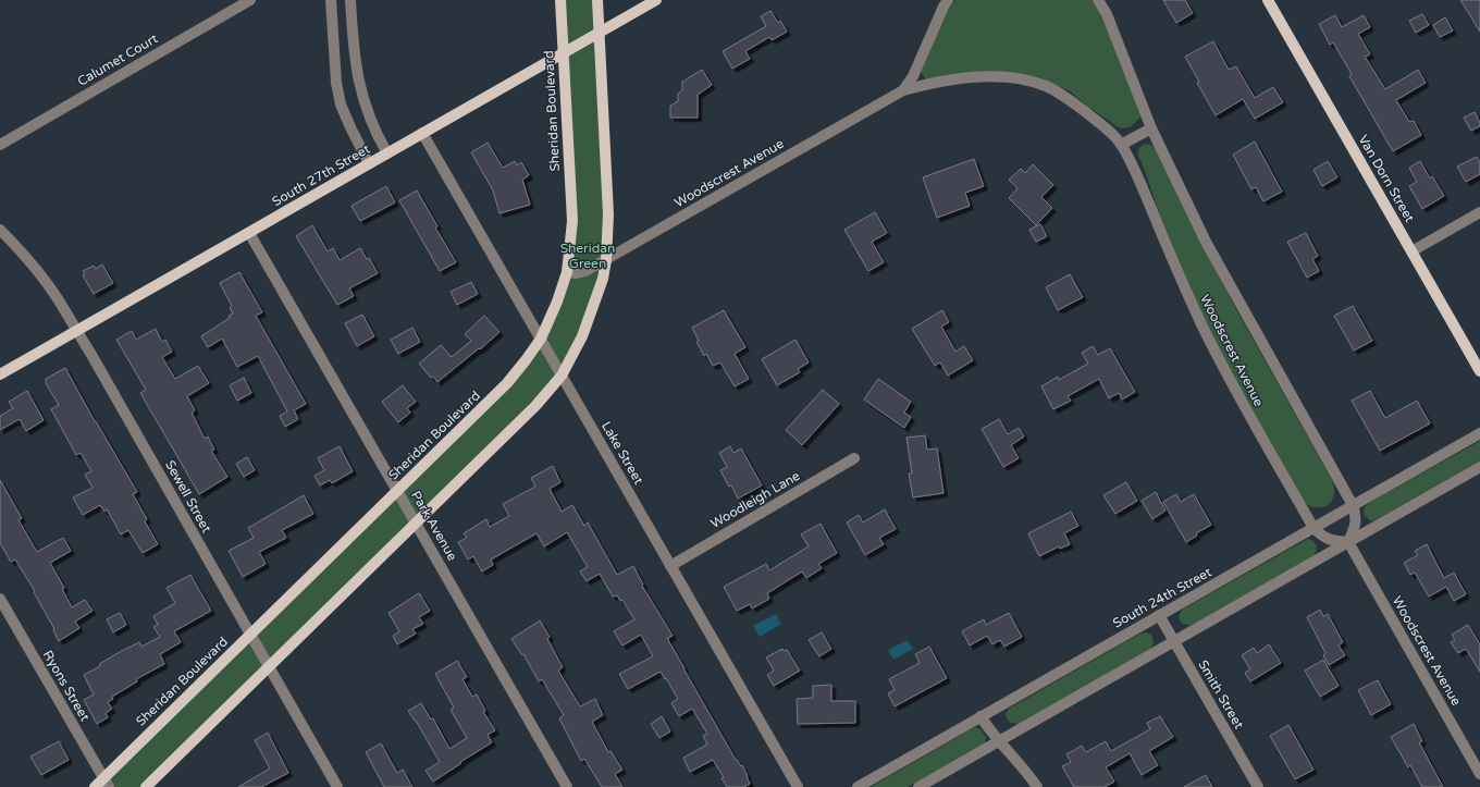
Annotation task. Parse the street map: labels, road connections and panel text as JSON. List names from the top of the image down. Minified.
{"streets":{"main road":["Sheridan Boulevard","South 27th Street","Van Dorn Street"],"street":["Calumet Court","Woodscrest Avenue","Lake Street","Sewell Street","Woodleigh Lane","Park Avenue","South 24th Street","Ryons Street","Smith Street"]},"crossings":[["Sheridan Boulevard","Woodscrest Avenue"],["Sheridan Boulevard","South 27th Street"],["Sheridan Boulevard","Lake Street"],["Sheridan Boulevard","Sewell Street"],["Sheridan Boulevard","Park Avenue"],["Sheridan Boulevard","Ryons Street"],["Woodscrest Avenue","South 24th Street"],["South 27th Street","Lake Street"],["South 27th Street","Sewell Street"],["South 27th Street","Park Avenue"],["Lake Street","Woodleigh Lane"],["South 24th Street","Smith Street"]],"parks":["Sheridan Green"]}
